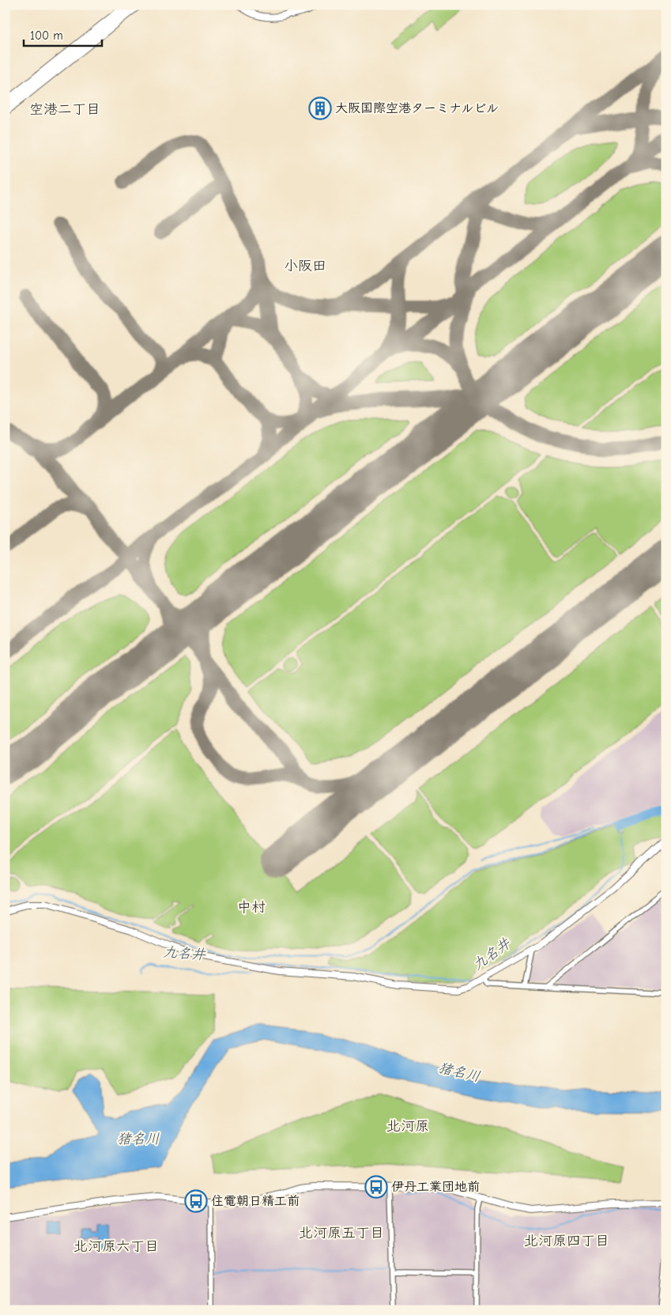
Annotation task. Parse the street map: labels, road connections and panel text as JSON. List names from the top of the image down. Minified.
{"districts":["空港二丁目","小阪田","中村","北河原","北河原五丁目","北河原四丁目","北河原六丁目"],"water":["九名井","猪名川"],"places":{"building":["大阪国際空港ターミナルビル"],"bus stop":["伊丹工業団地前","住電朝日精工前"]},"scale_bar":"100 m"}
